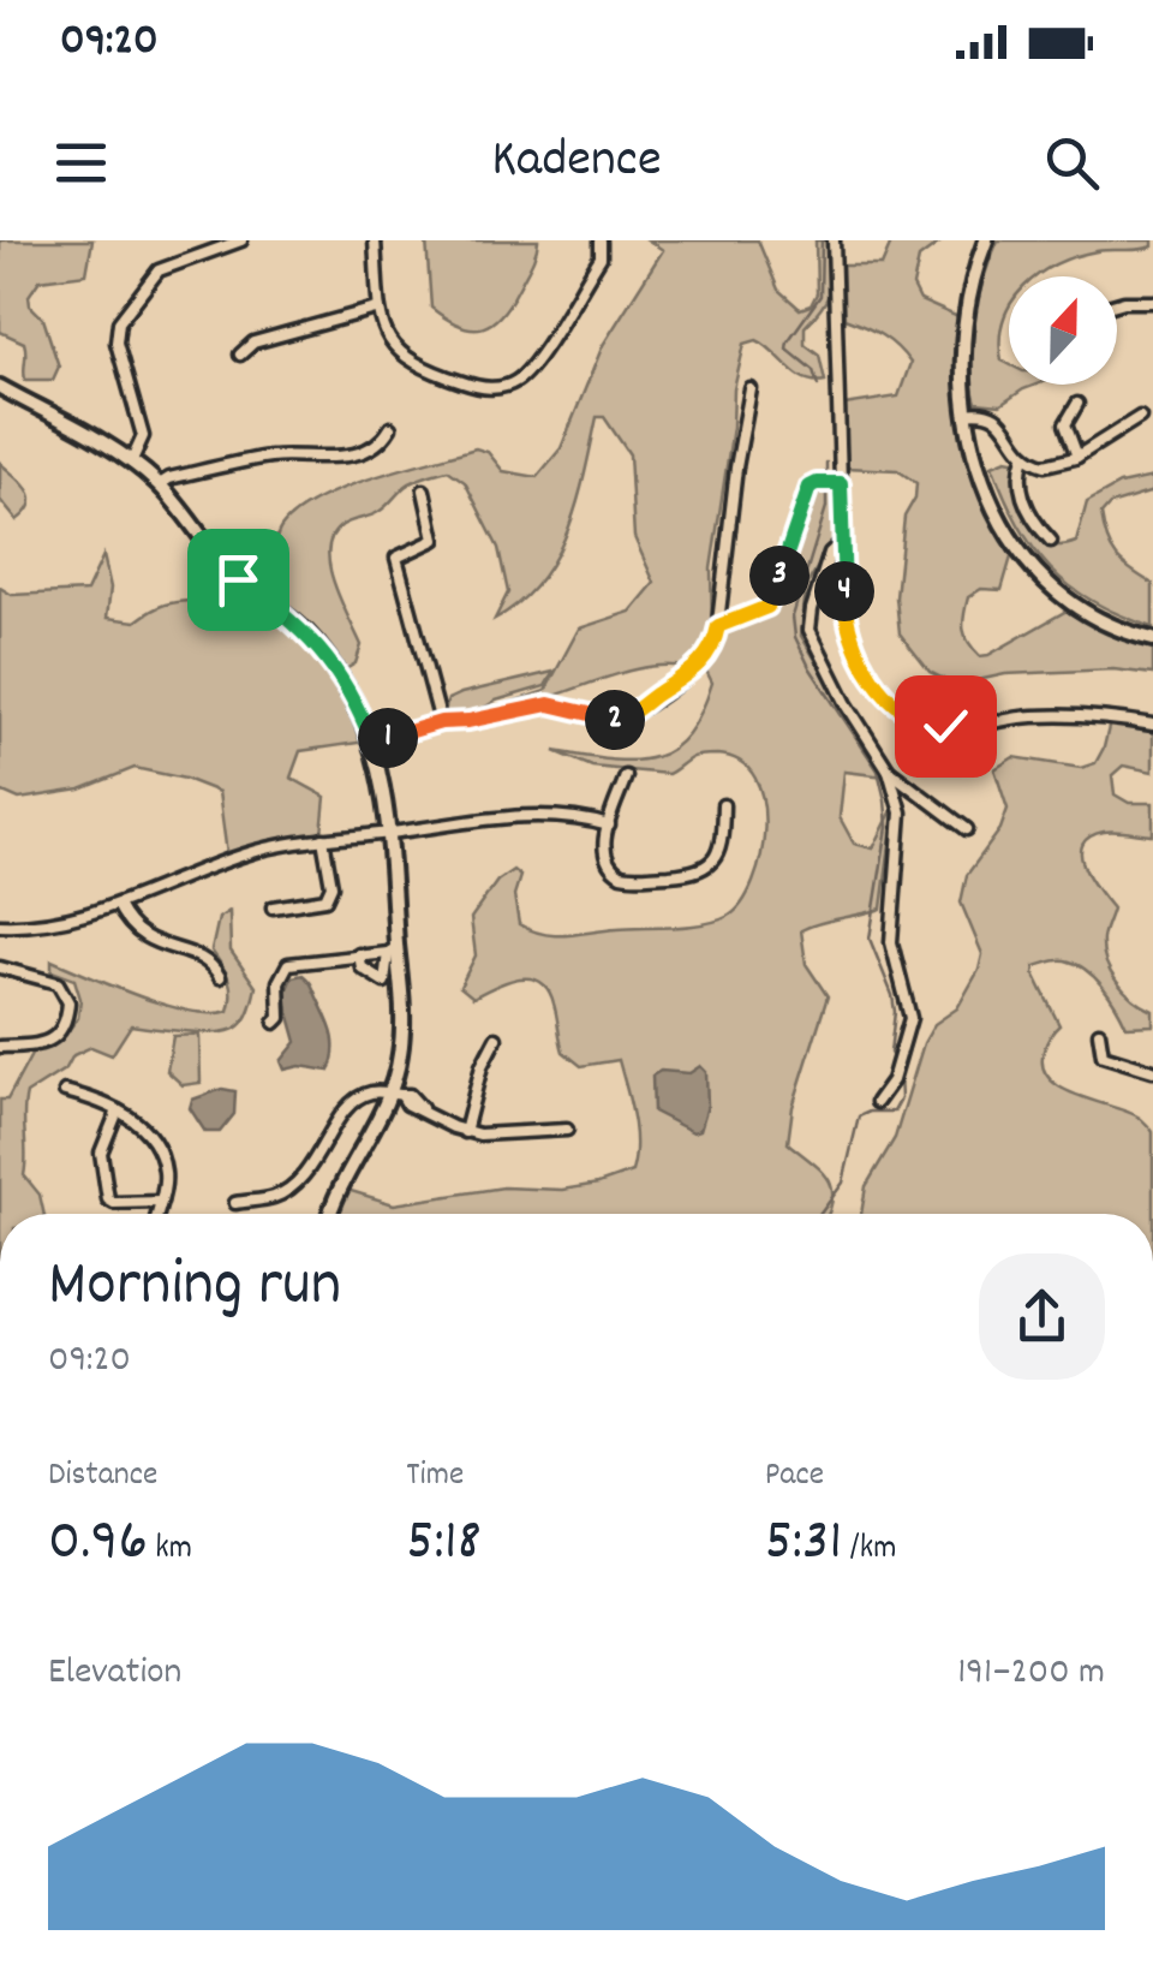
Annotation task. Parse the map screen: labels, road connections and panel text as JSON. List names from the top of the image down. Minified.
{"north":"top","page":{"status":"09:20","header":"Kadence","pins":["3","4","2","1"],"heading":["Morning run","09:20"],"stats":[["Distance","0.96 km"],["Time","5:18"],["Pace","5:31 /km"]],"chart":["Elevation","191–200 m"]}}
